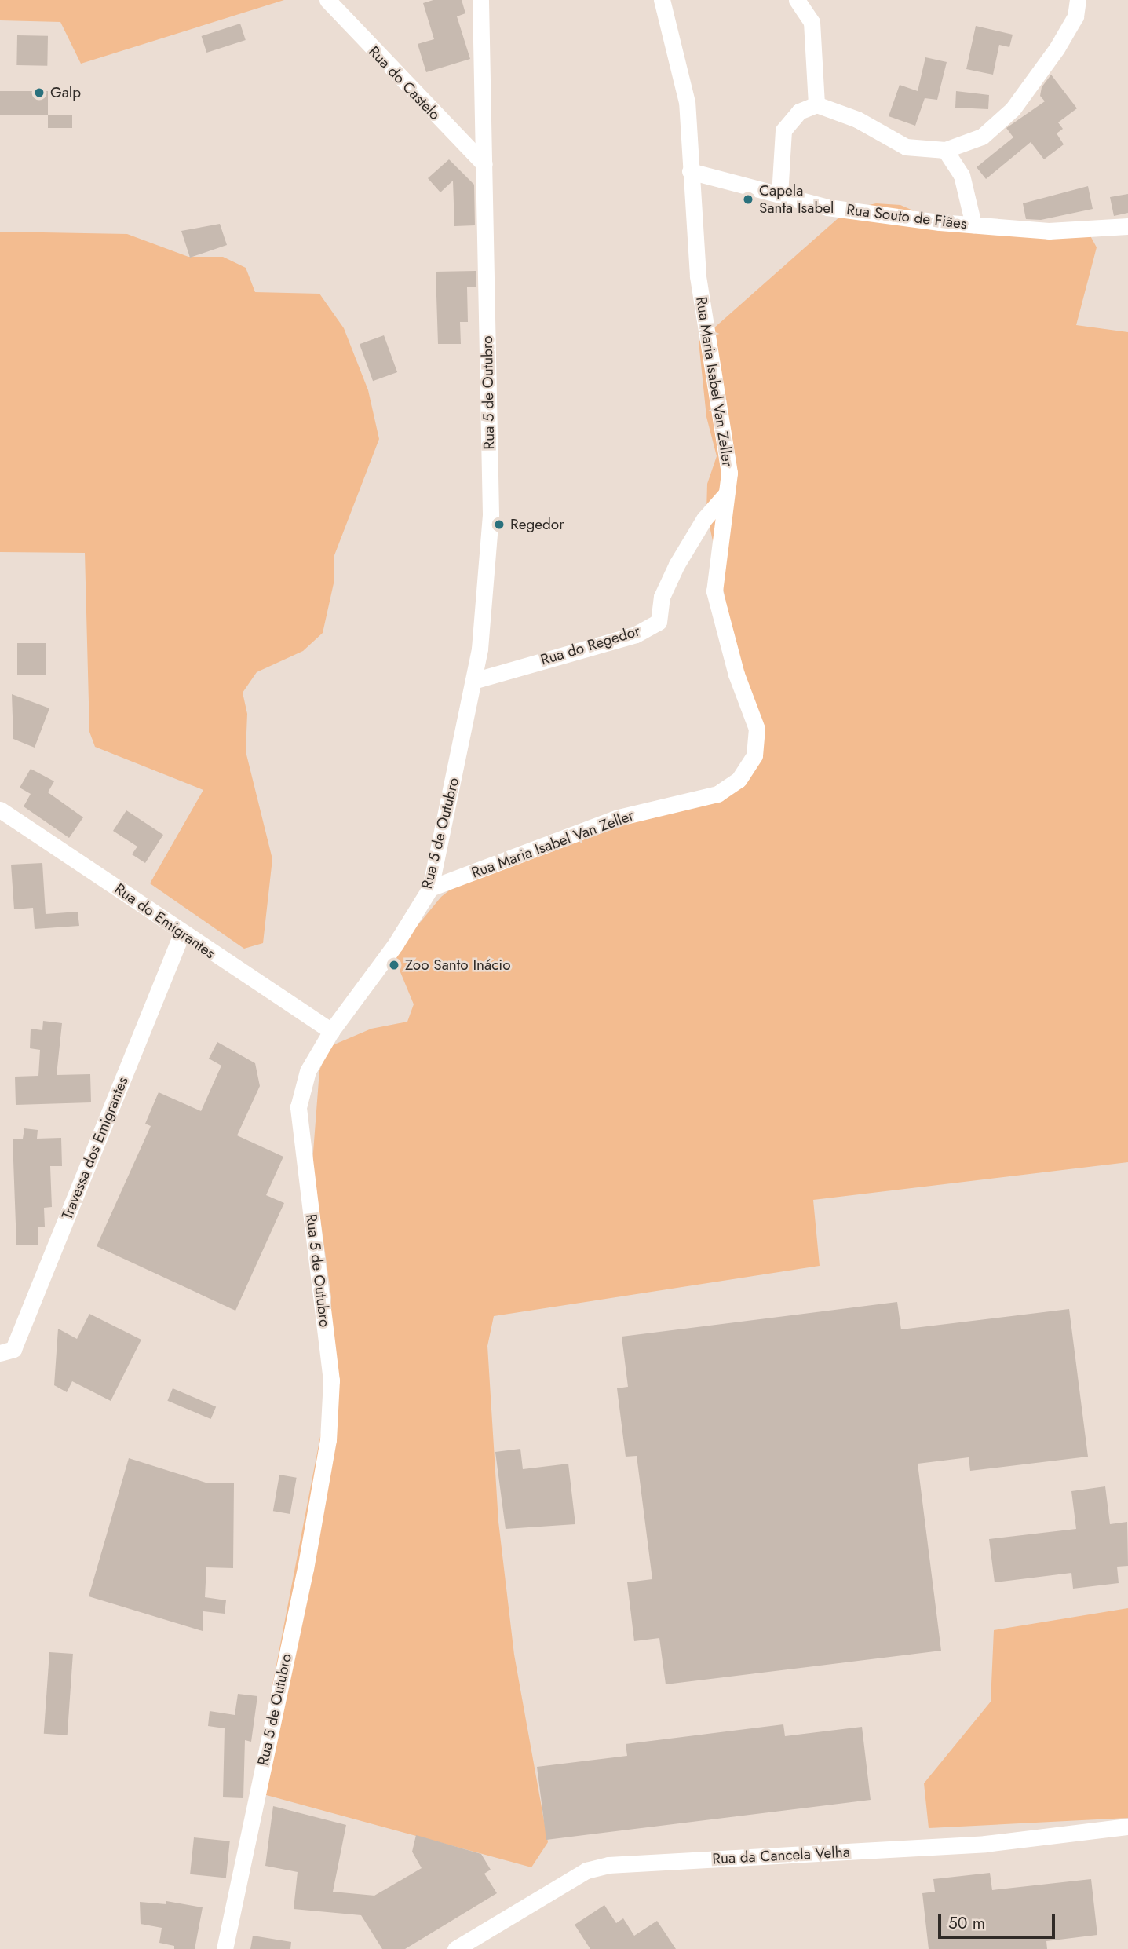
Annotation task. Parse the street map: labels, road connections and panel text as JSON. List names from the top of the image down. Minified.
{"streets":{"street":["Rua do Castelo","Rua Souto de Fiães","Rua Maria Isabel Van Zeller","Rua 5 de Outubro","Rua do Regedor","Rua do Emigrantes","Travessa dos Emigrantes","Rua da Cancela Velha"]},"crossings":[["Rua do Castelo","Rua 5 de Outubro"],["Rua Souto de Fiães","Rua Maria Isabel Van Zeller"],["Rua Maria Isabel Van Zeller","Rua 5 de Outubro"],["Rua Maria Isabel Van Zeller","Rua do Regedor"],["Rua 5 de Outubro","Rua do Regedor"],["Rua 5 de Outubro","Rua do Emigrantes"],["Rua do Emigrantes","Travessa dos Emigrantes"]],"places":["Galp","Capela Santa Isabel","Regedor","Zoo Santo Inácio"],"scale_bar":"50 m"}
